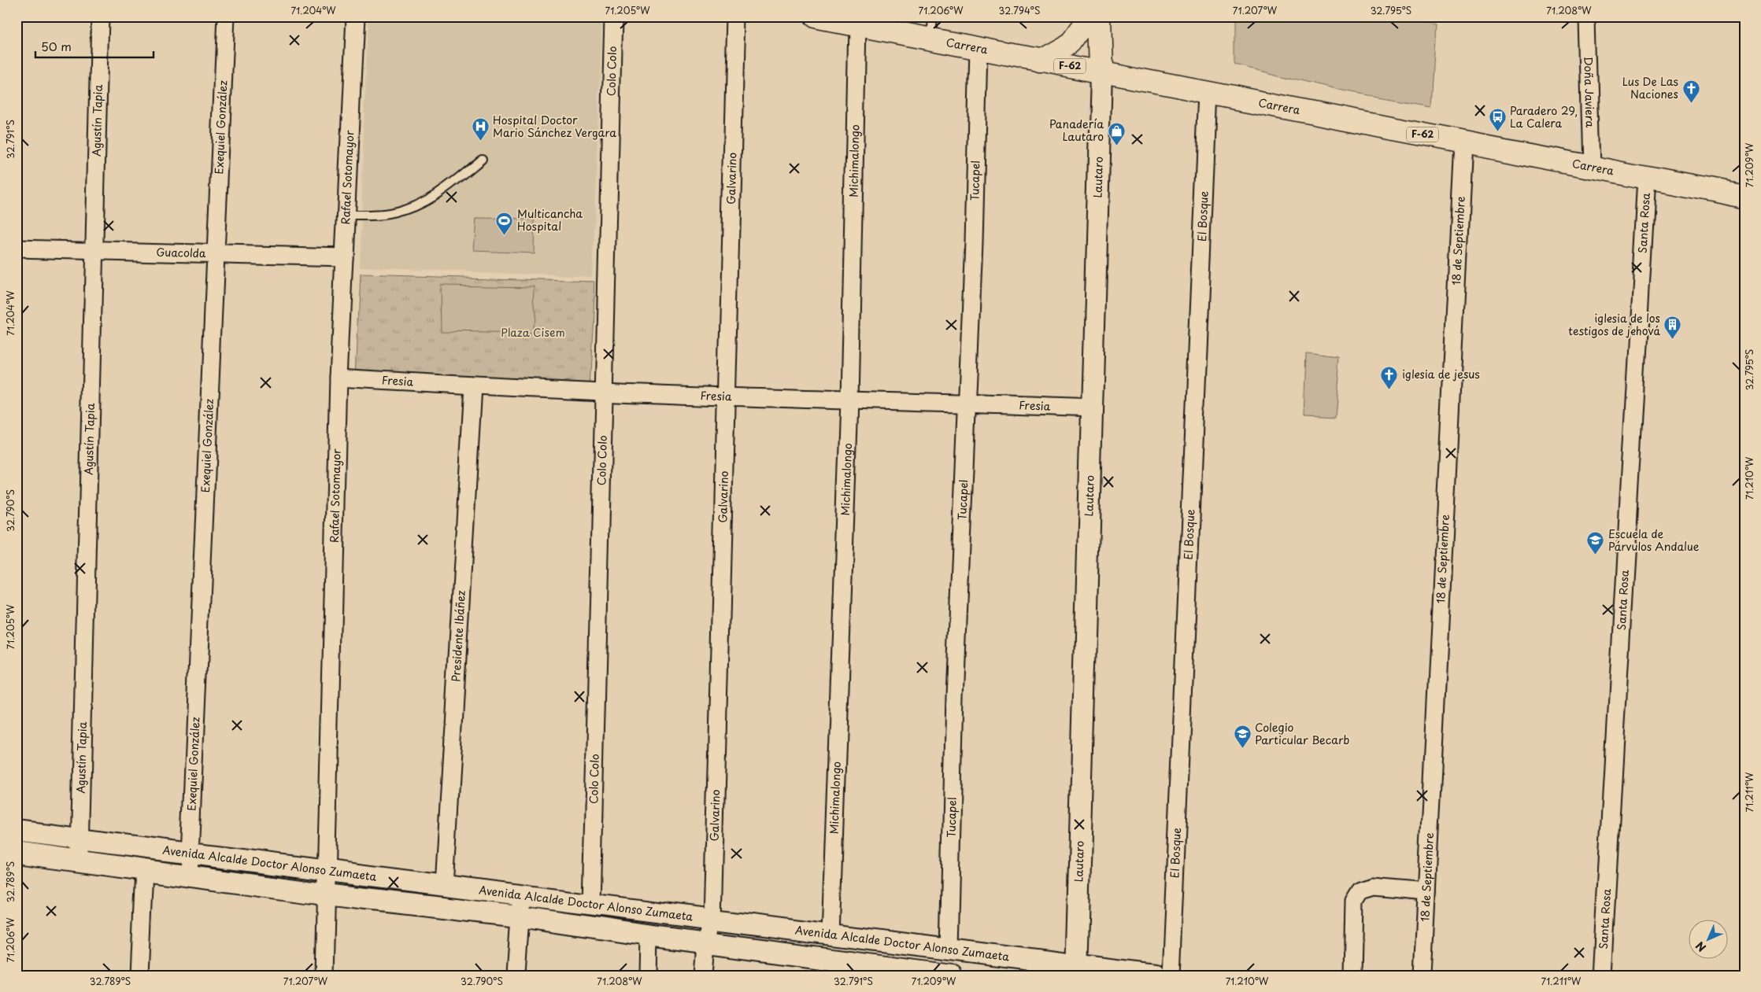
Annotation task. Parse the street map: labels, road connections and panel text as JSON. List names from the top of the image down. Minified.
{"streets":{"main road":["Carrera","F-62","Lautaro"],"street":["Colo Colo","Doña Javiera","Agustín Tapia","Exequiel González","Michimalongo","Rafael Sotomayor","Galvarino","Tucapel","El Bosque","Santa Rosa","18 de Septiembre","Guacolda","Fresia","Presidente Ibáñez","Avenida Alcalde Doctor Alonso Zumaeta"]},"crossings":[["Carrera","Doña Javiera"],["Carrera","Michimalongo"],["Carrera","Lautaro"],["Carrera","Tucapel"],["Carrera","El Bosque"],["Carrera","Santa Rosa"],["Carrera","18 de Septiembre"],["Colo Colo","Fresia"],["Colo Colo","Avenida Alcalde Doctor Alonso Zumaeta"],["Agustín Tapia","Guacolda"],["Agustín Tapia","Avenida Alcalde Doctor Alonso Zumaeta"],["Exequiel González","Guacolda"],["Exequiel González","Avenida Alcalde Doctor Alonso Zumaeta"],["Michimalongo","Fresia"],["Michimalongo","Avenida Alcalde Doctor Alonso Zumaeta"],["Rafael Sotomayor","Guacolda"],["Rafael Sotomayor","Fresia"],["Rafael Sotomayor","Avenida Alcalde Doctor Alonso Zumaeta"],["Galvarino","Fresia"],["Galvarino","Avenida Alcalde Doctor Alonso Zumaeta"],["Lautaro","Fresia"],["Lautaro","Avenida Alcalde Doctor Alonso Zumaeta"],["Tucapel","Fresia"],["Tucapel","Avenida Alcalde Doctor Alonso Zumaeta"],["Fresia","Presidente Ibáñez"],["Presidente Ibáñez","Avenida Alcalde Doctor Alonso Zumaeta"]],"parks":["Plaza Cisem"],"places":{"church":["Lus De Las Naciones","iglesia de jesus"],"bus stop":["Paradero 29, La Calera"],"hospital":["Hospital Doctor Mario Sánchez Vergara"],"shop":["Panadería Lautaro"],"sports":["Multicancha Hospital"],"building":["iglesia de los testigos de jehová"],"school or university":["Escuela de Párvulos Andalue","Colegio Particular Becarb"]},"scale_bar":"50 m","north":"bottom left","coordinates":["71.204°W","71.205°W","71.206°W","32.794°S","71.207°W","32.795°S","71.208°W","32.791°S","71.209°W","71.210°W","32.790°S","71.211°W","32.789°S"]}
